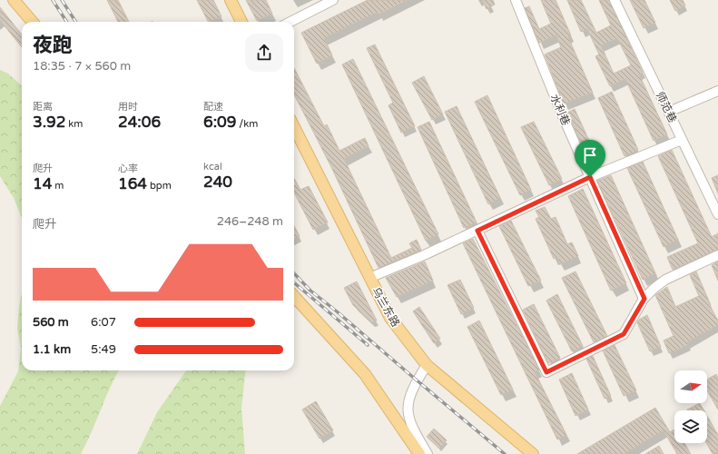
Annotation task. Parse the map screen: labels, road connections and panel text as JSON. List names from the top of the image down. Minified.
{"streets":{"main road":["乌兰东路"],"street":["师范巷","水利巷"]},"north":"right","page":{"heading":["夜跑","18:35 · 7 × 560 m"],"stats":[["距离","3.92 km"],["用时","24:06"],["配速","6:09 /km"],["爬升","14 m"],["心率","164 bpm"],["kcal","240"]],"chart":["爬升","246–248 m"],"list":[{"name":"560 m","note":"6:07"},{"name":"1.1 km","note":"5:49"}]}}
